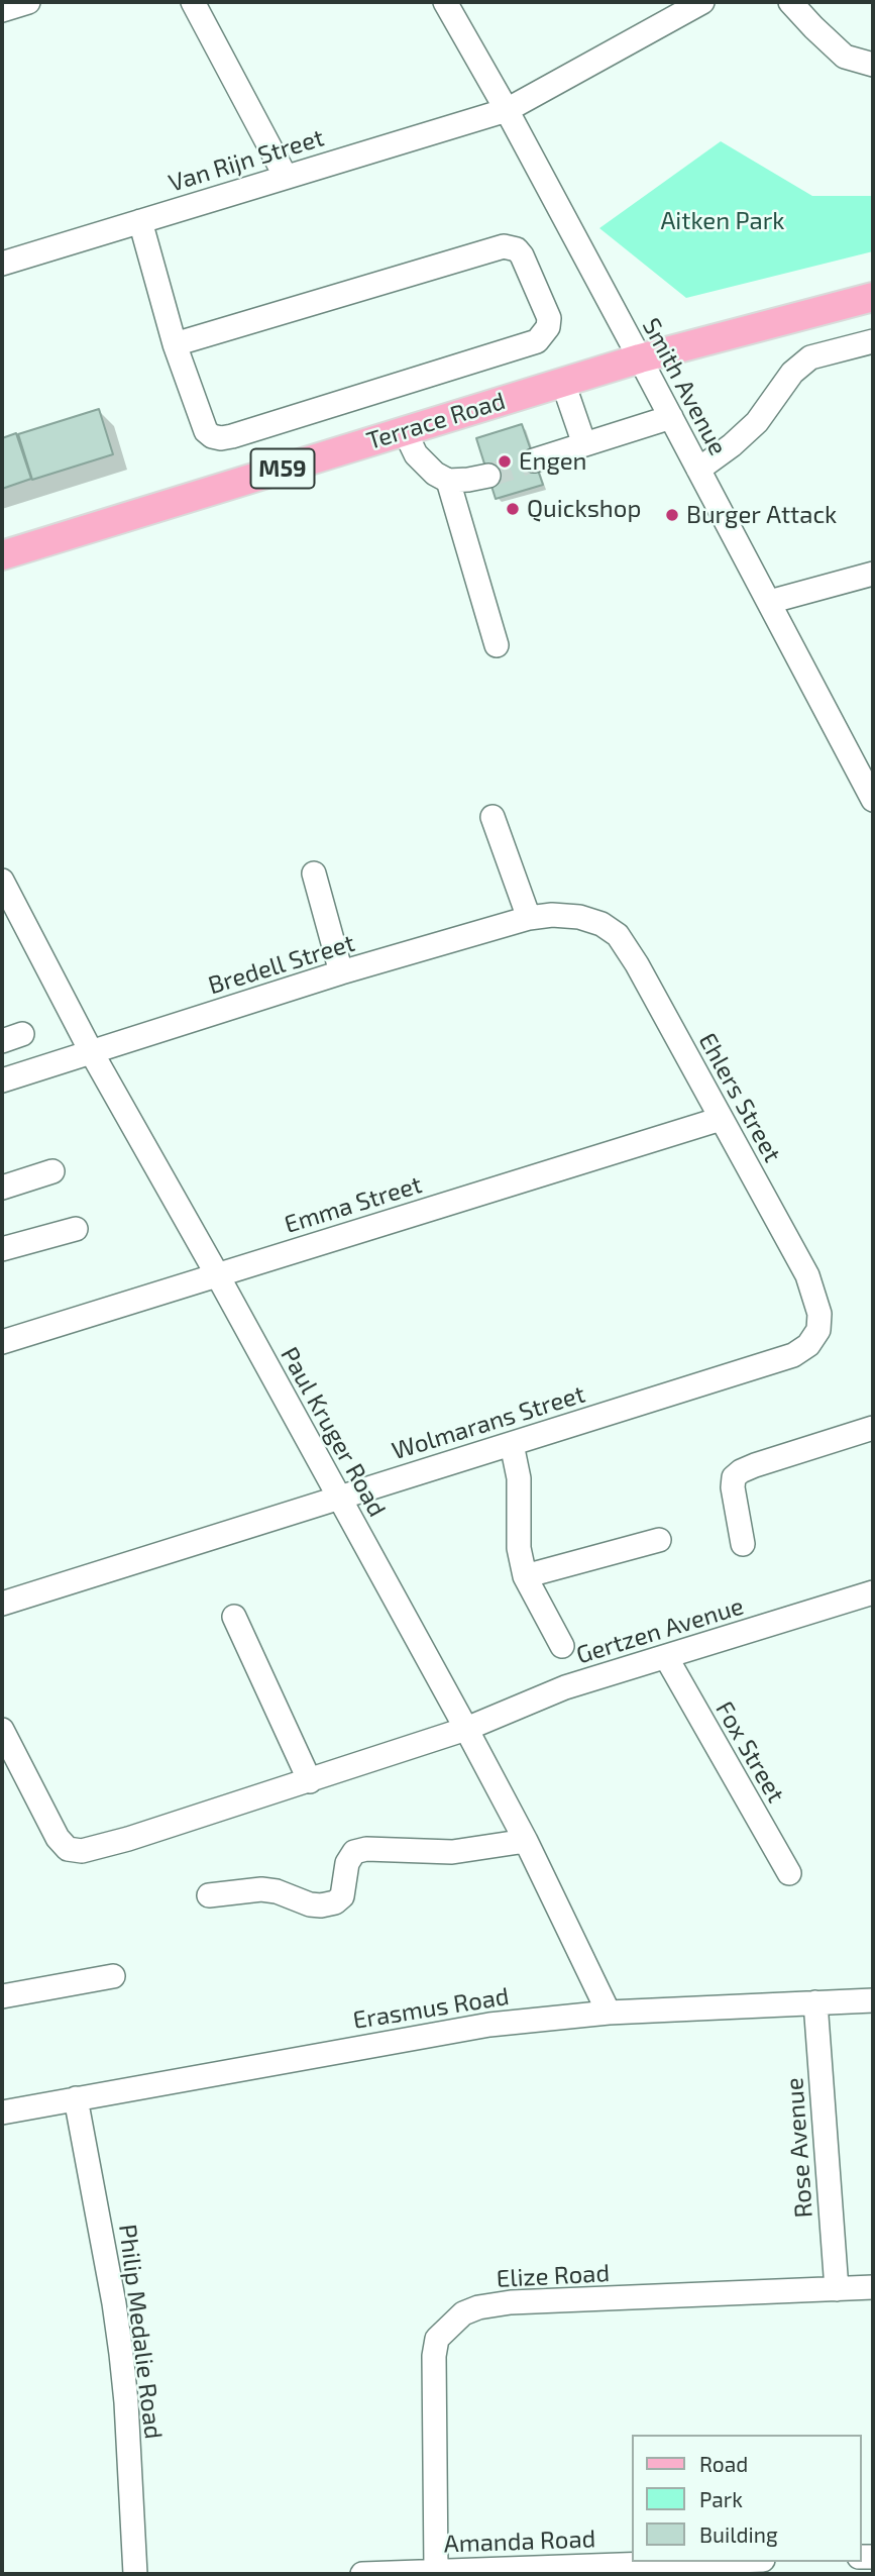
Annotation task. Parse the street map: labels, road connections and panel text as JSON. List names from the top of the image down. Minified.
{"streets":{"main road":["Terrace Road","M59"],"street":["Van Rijn Street","Smith Avenue","Bredell Street","Ehlers Street","Emma Street","Wolmarans Street","Paul Kruger Road","Gertzen Avenue","Fox Street","Erasmus Road","Rose Avenue","Elize Road","Philip Medalie Road","Amanda Road"]},"crossings":[["Van Rijn Street","Smith Avenue"],["Smith Avenue","Terrace Road"],["Bredell Street","Ehlers Street"],["Bredell Street","Paul Kruger Road"],["Ehlers Street","Emma Street"],["Ehlers Street","Wolmarans Street"],["Emma Street","Paul Kruger Road"],["Wolmarans Street","Paul Kruger Road"],["Paul Kruger Road","Gertzen Avenue"],["Paul Kruger Road","Erasmus Road"],["Gertzen Avenue","Fox Street"],["Erasmus Road","Rose Avenue"],["Erasmus Road","Philip Medalie Road"],["Rose Avenue","Elize Road"],["Elize Road","Amanda Road"]],"parks":["Aitken Park"],"places":["Engen","Quickshop","Burger Attack"],"legend":["Road","Park","Building"]}
